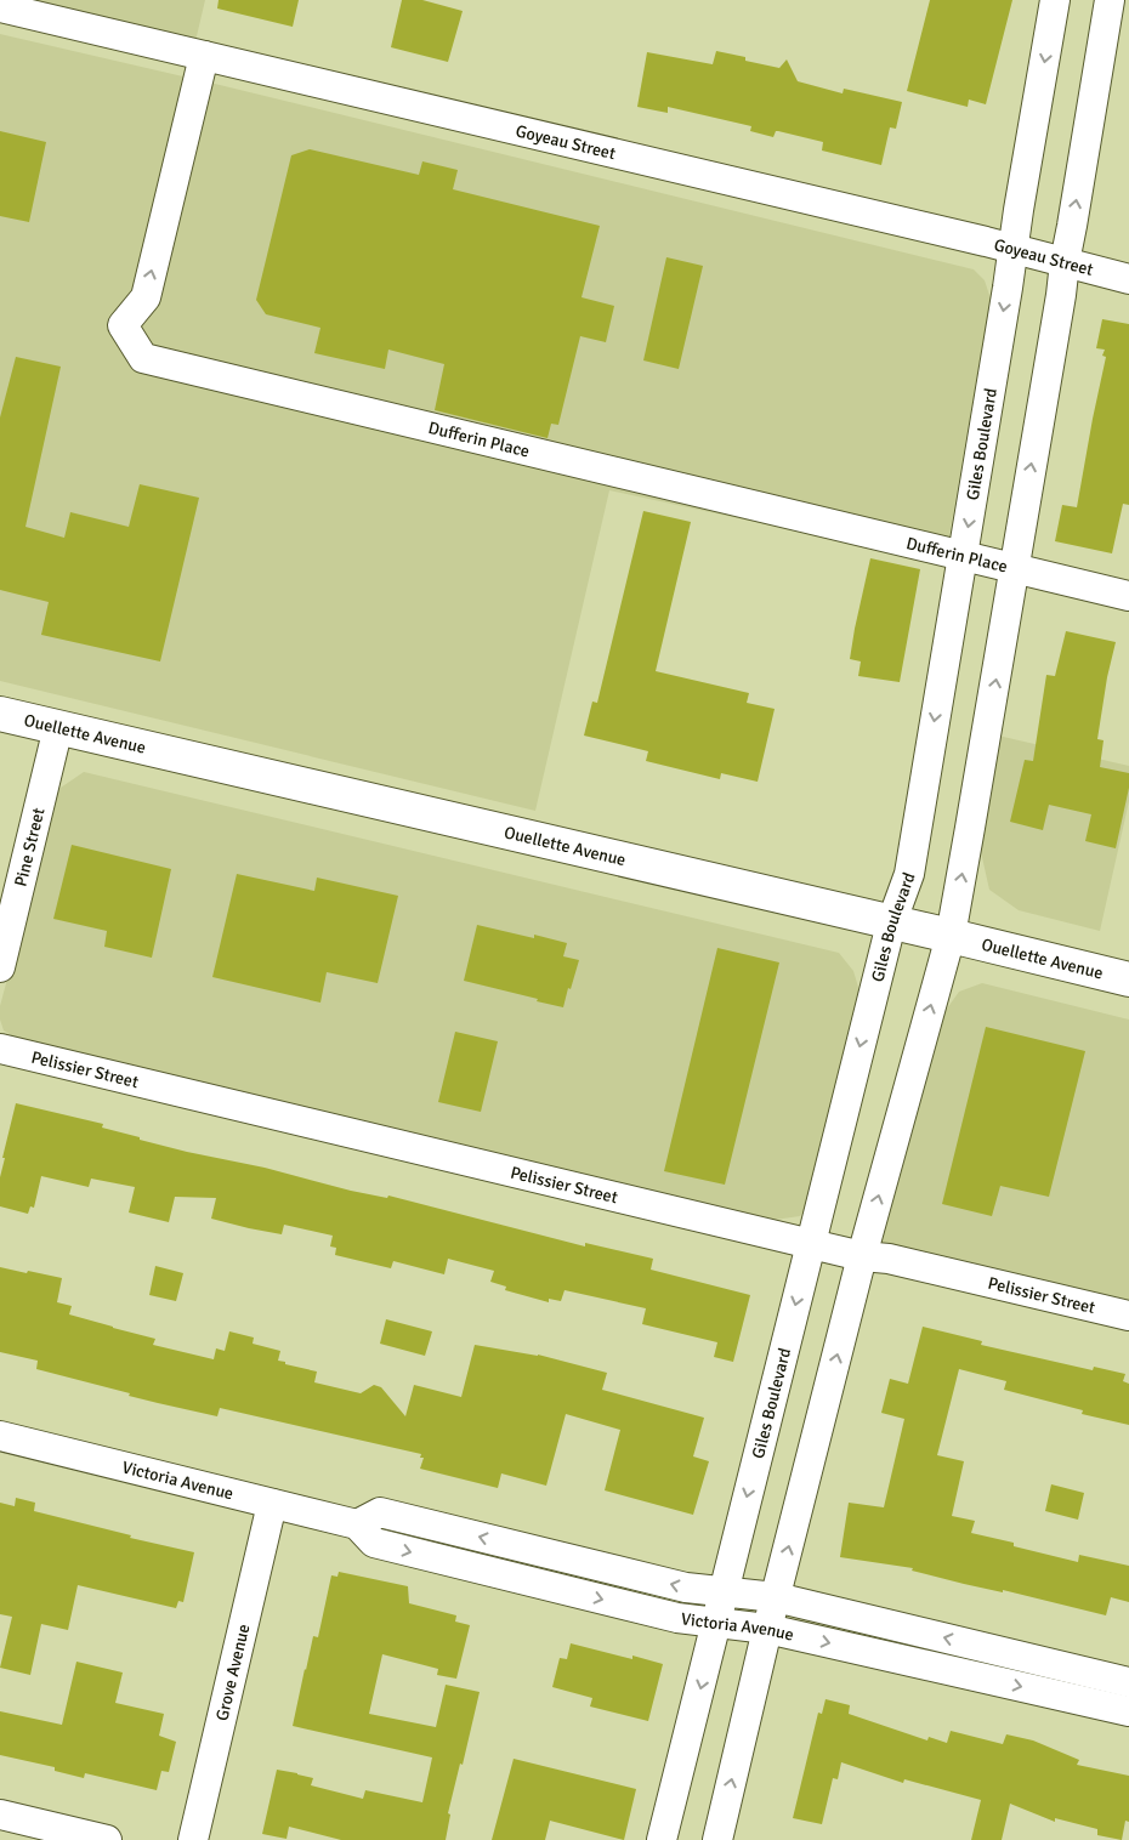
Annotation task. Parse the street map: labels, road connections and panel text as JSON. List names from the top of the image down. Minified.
{"streets":{"main road":["Ouellette Avenue"],"street":["Goyeau Street","Dufferin Place","Giles Boulevard","Pine Street","Pelissier Street","Victoria Avenue","Grove Avenue"]},"crossings":[["Goyeau Street","Dufferin Place"],["Goyeau Street","Giles Boulevard"],["Dufferin Place","Giles Boulevard"],["Giles Boulevard","Ouellette Avenue"],["Giles Boulevard","Pelissier Street"],["Giles Boulevard","Victoria Avenue"],["Ouellette Avenue","Pine Street"],["Victoria Avenue","Grove Avenue"]]}
